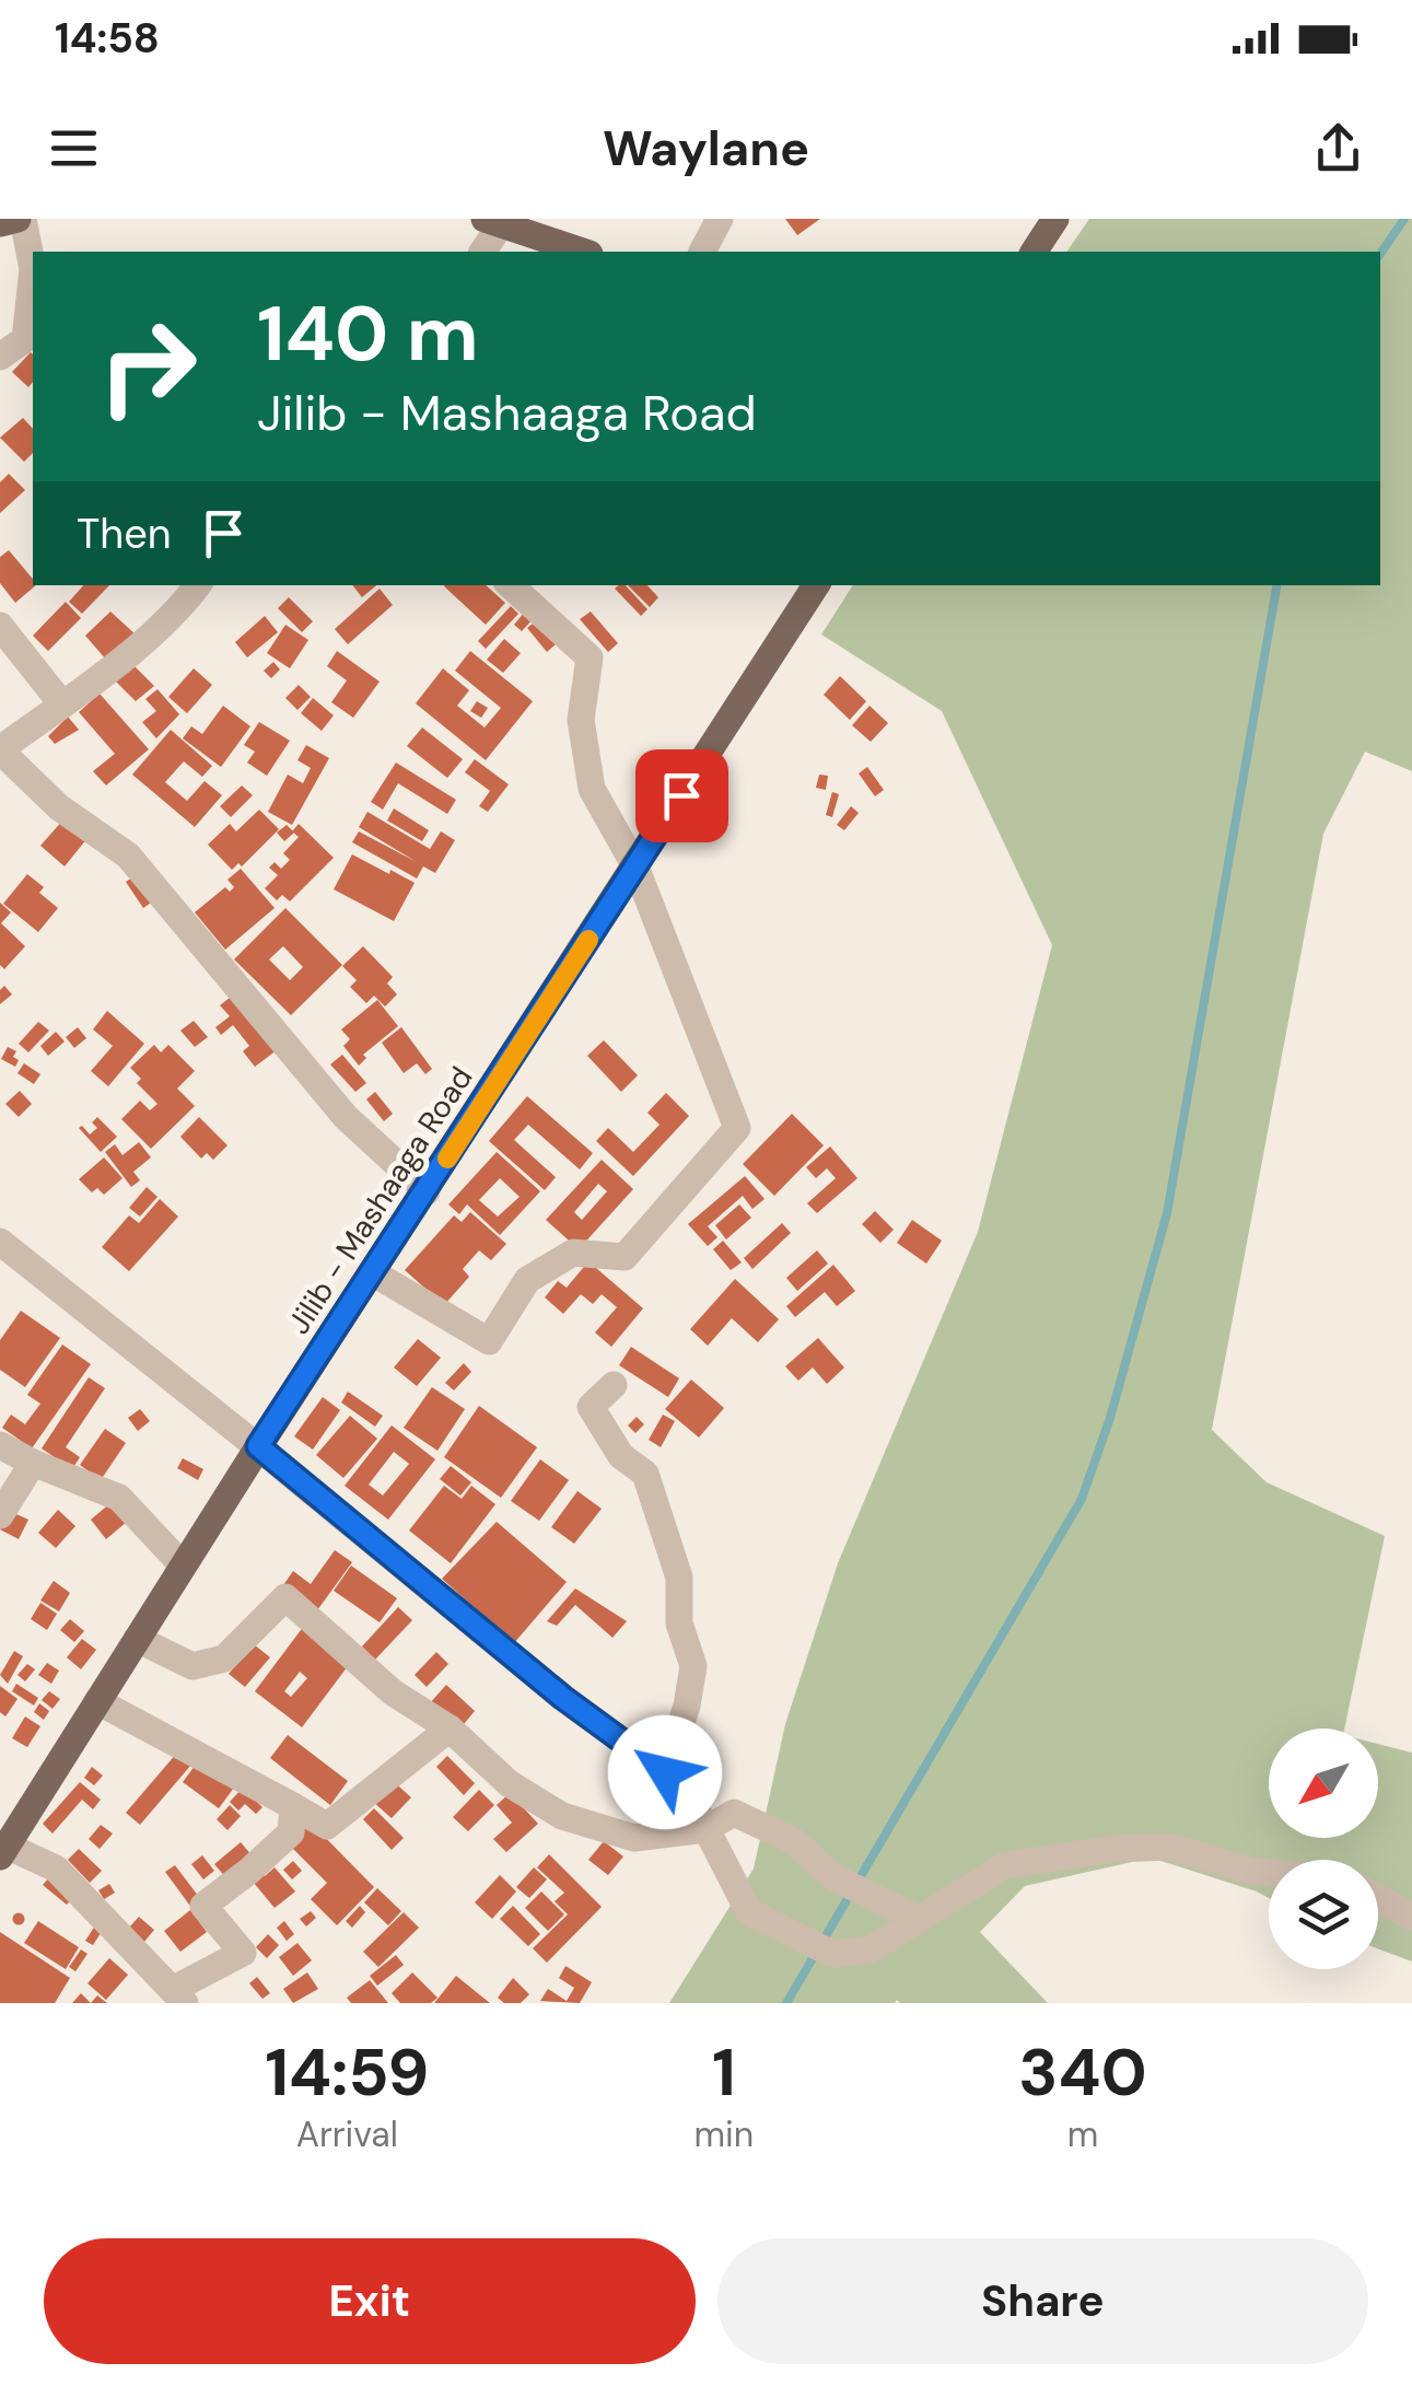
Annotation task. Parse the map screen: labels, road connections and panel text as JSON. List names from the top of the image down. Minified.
{"streets":{"main road":["Jilib - Mashaaga Road"]},"north":"bottom left","page":{"status":"14:58","header":"Waylane","turn":["140 m","Jilib - Mashaaga Road"],"then":"Then","eta":["14:59","Arrival","1","min","340","m"],"buttons":["Exit","Share"]}}
